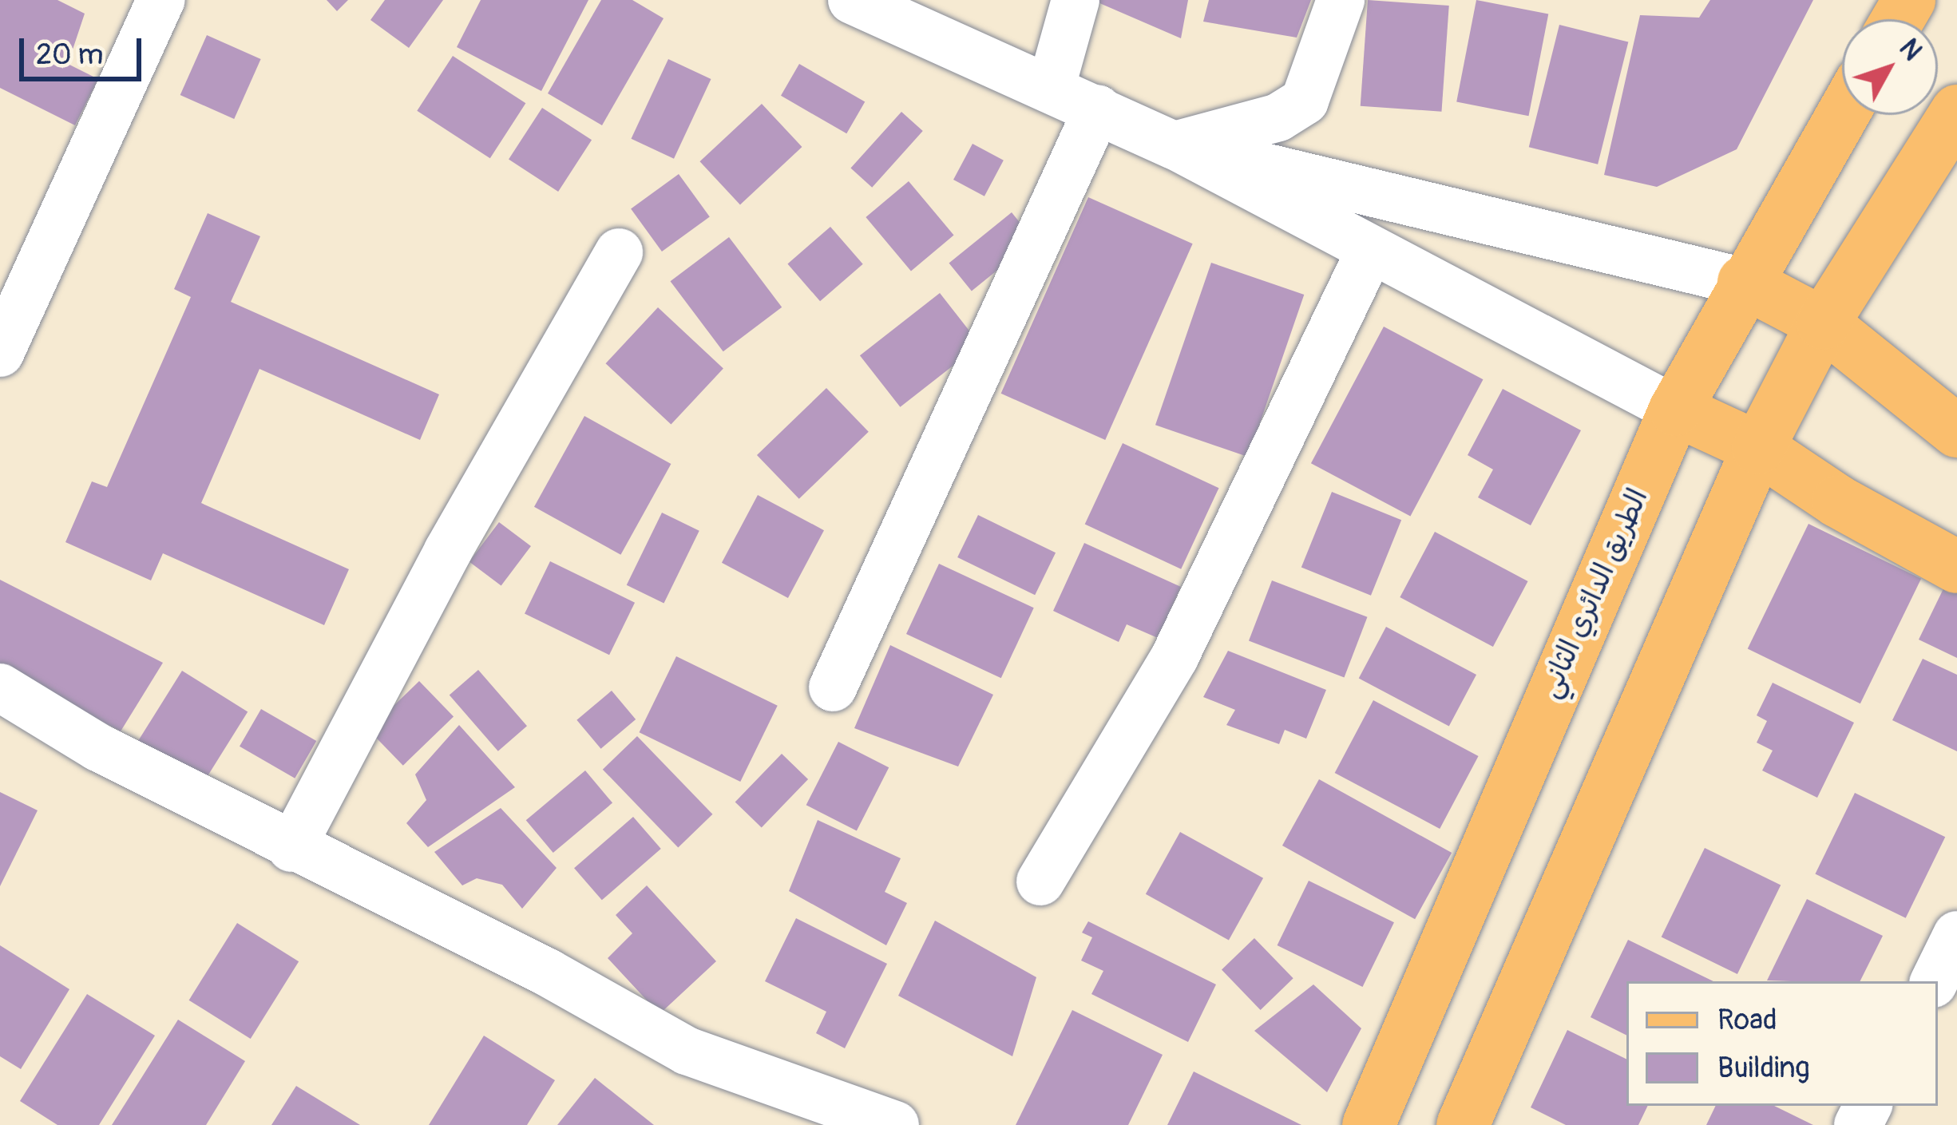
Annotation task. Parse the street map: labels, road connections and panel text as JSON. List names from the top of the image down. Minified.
{"streets":{"main road":["الطريق الدائري الثاني"]},"legend":["Road","Building"],"scale_bar":"20 m","north":"top right"}
